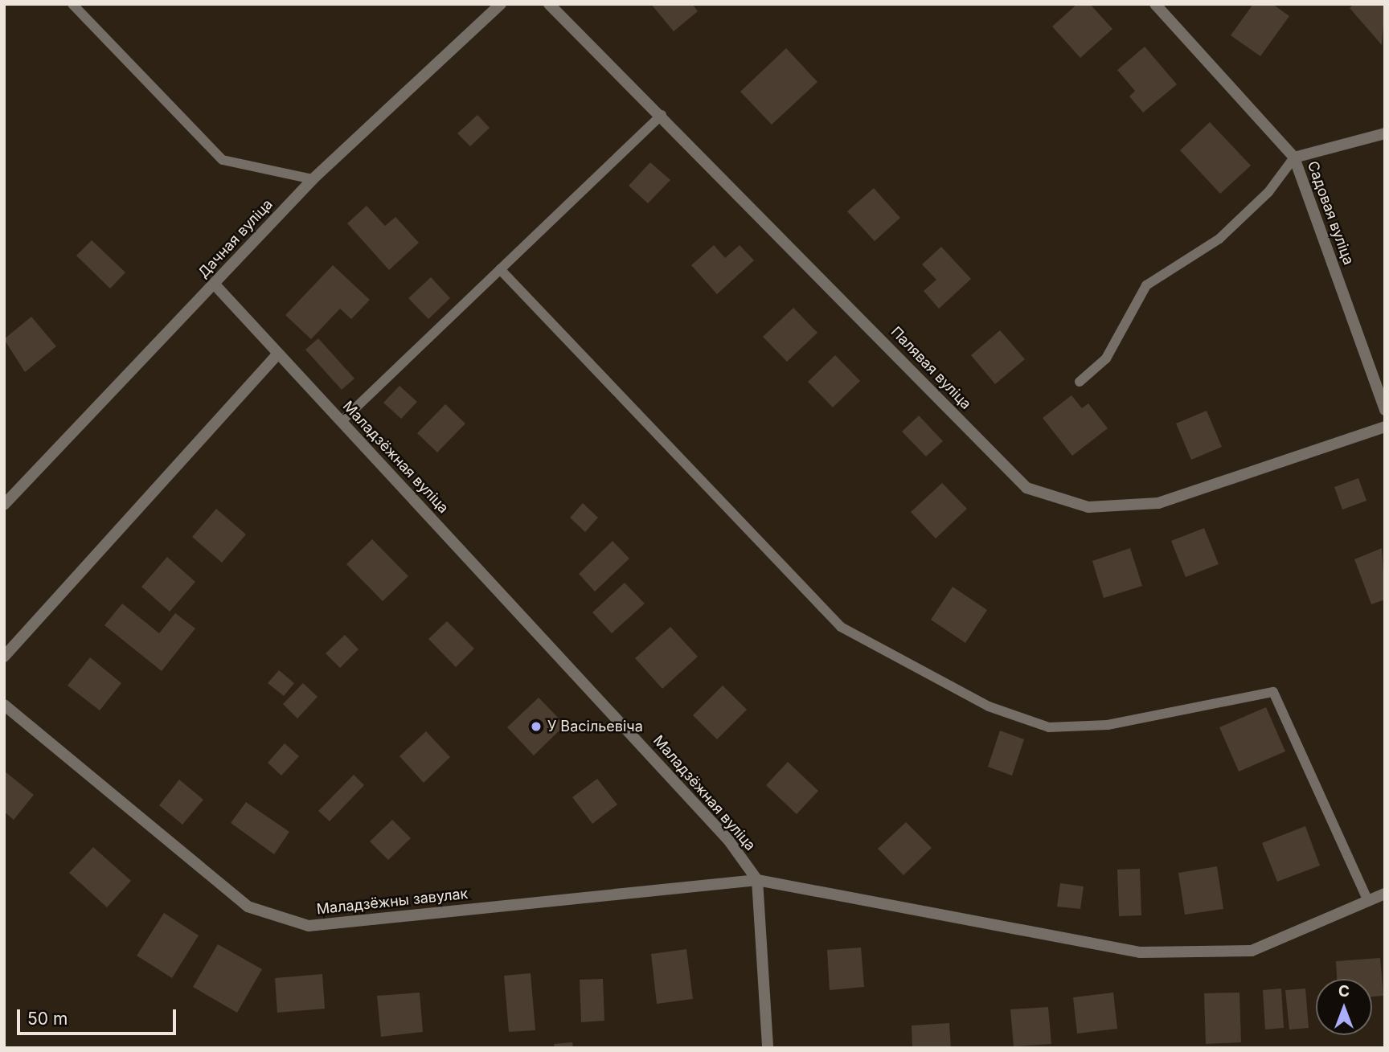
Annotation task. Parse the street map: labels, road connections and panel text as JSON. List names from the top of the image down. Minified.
{"streets":{"street":["Садовая вуліца","Дачная вуліца","Палявая вуліца","Маладзёжная вуліца","Маладзёжны завулак"]},"crossings":[["Дачная вуліца","Маладзёжная вуліца"],["Маладзёжная вуліца","Маладзёжны завулак"]],"places":["У Васільевіча"],"scale_bar":"50 m","north":"top"}
